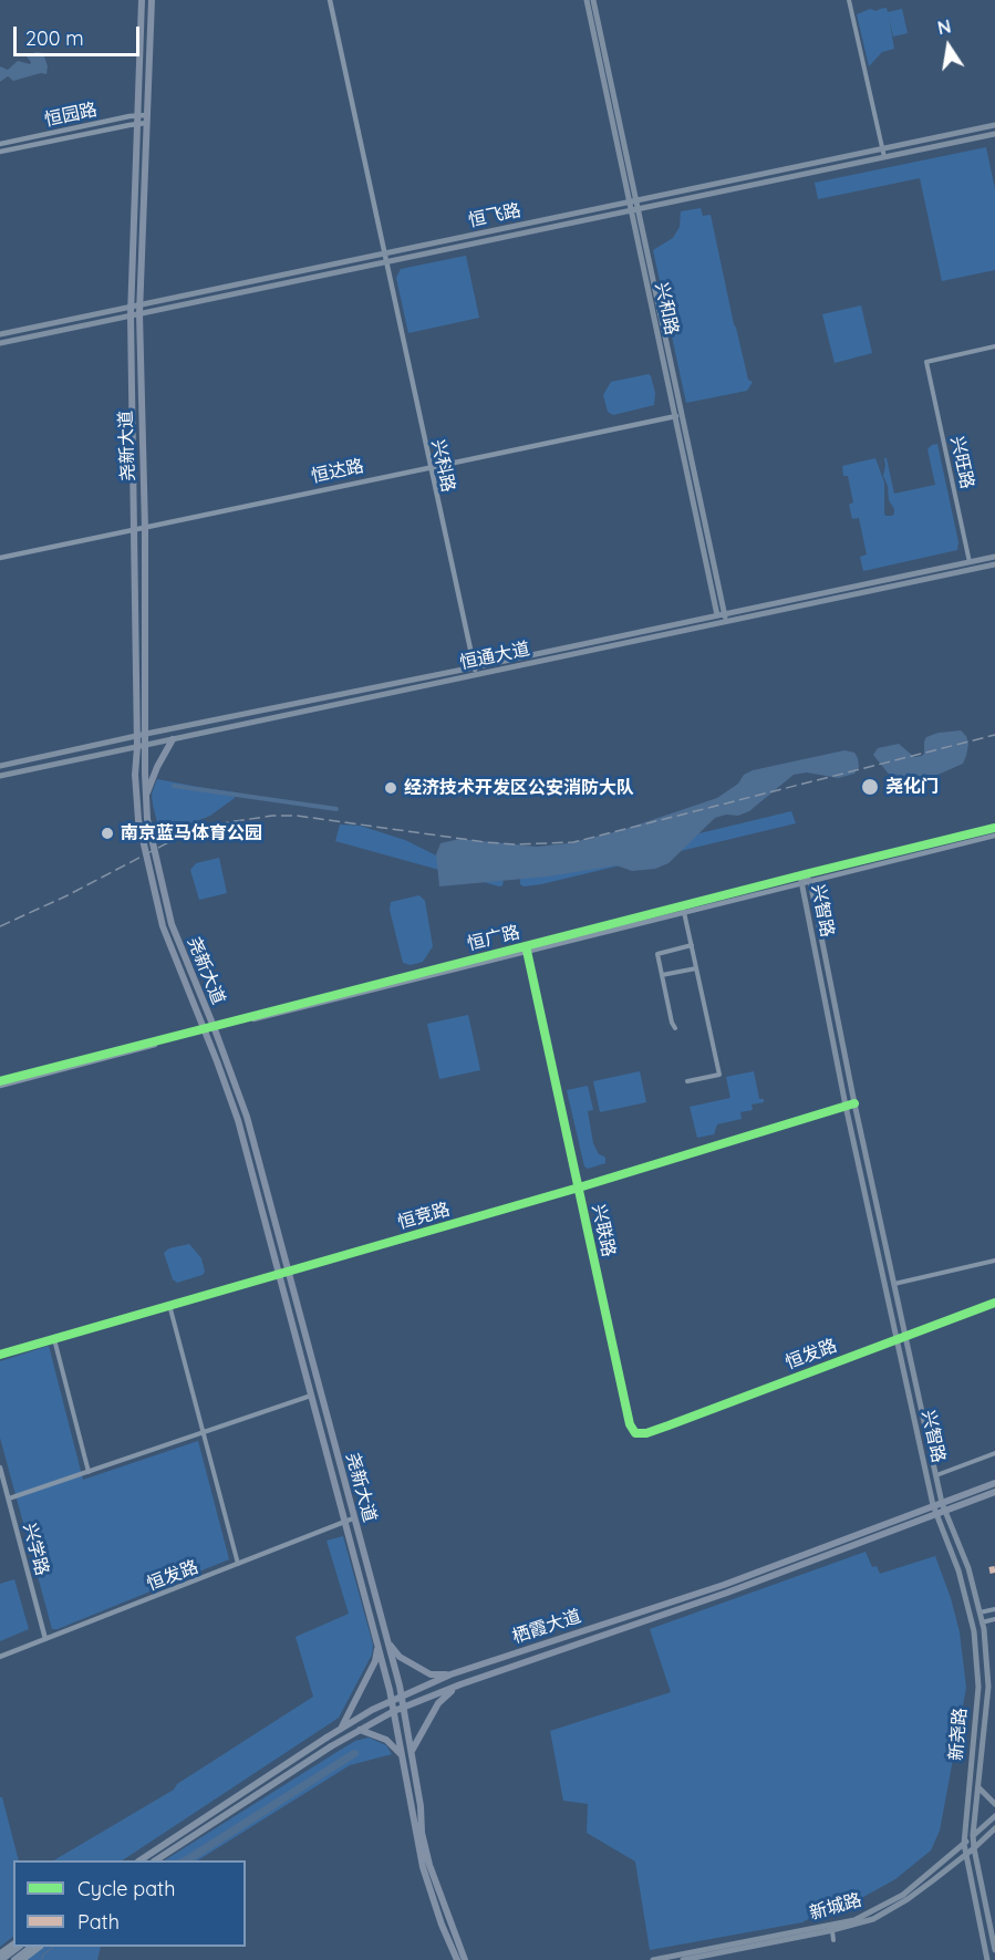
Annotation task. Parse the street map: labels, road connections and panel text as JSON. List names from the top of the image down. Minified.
{"streets":{"highway":["栖霞大道"],"main road":["恒飞路","兴和路","尧新大道","恒通大道","兴智路","新尧路","新城路"],"street":["恒园路","兴旺路","兴科路","恒达路","恒广路","恒竞路","兴联路","恒发路","兴学路"]},"crossings":[["恒园路","尧新大道"],["恒飞路","兴和路"],["恒飞路","尧新大道"],["恒飞路","兴科路"],["兴和路","恒达路"],["兴和路","恒通大道"],["尧新大道","恒达路"],["尧新大道","恒通大道"],["尧新大道","恒广路"],["尧新大道","恒竞路"],["尧新大道","恒发路"],["尧新大道","栖霞大道"],["兴旺路","恒通大道"],["兴科路","恒达路"],["兴科路","恒通大道"],["兴智路","恒广路"],["兴智路","恒竞路"],["兴智路","恒发路"],["兴智路","栖霞大道"],["兴智路","新尧路"],["恒广路","兴联路"],["恒竞路","兴联路"],["兴联路","恒发路"],["恒发路","兴学路"],["栖霞大道","新尧路"],["新尧路","新城路"]],"places":["尧化门","经济技术开发区公安消防大队","南京蓝马体育公园"],"legend":["Cycle path","Path"],"scale_bar":"200 m","north":"top"}
